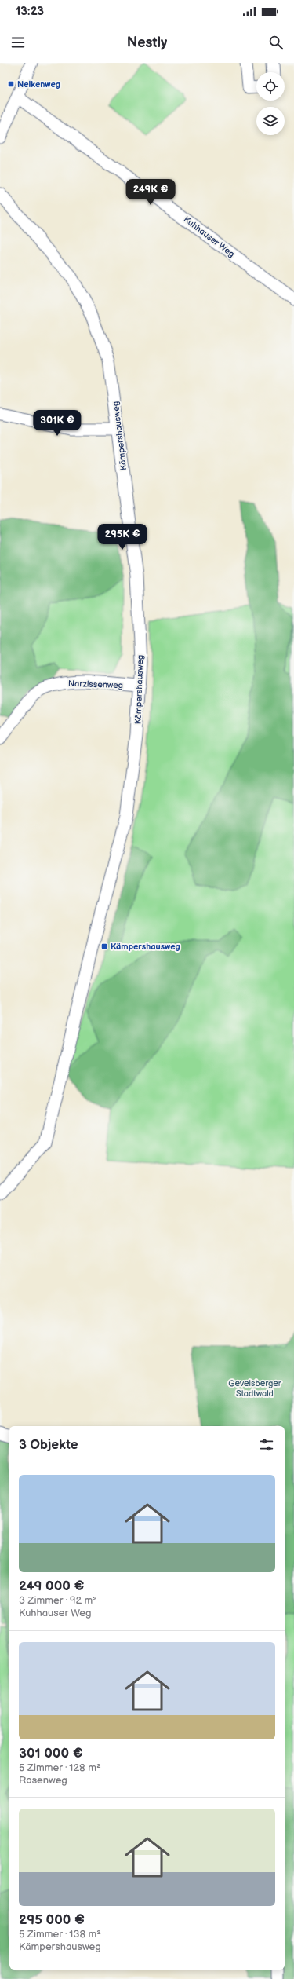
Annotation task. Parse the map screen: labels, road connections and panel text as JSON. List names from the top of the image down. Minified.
{"streets":{"street":["Kuhhauser Weg","Kämpershausweg","Narzissenweg"]},"crossings":[["Kämpershausweg","Narzissenweg"]],"parks":["Gevelsberger Stadtwald"],"places":{"transit":["Nelkenweg","Kämpershausweg"]},"page":{"status":"13:23","header":"Nestly","price":["249K €","301K €","295K €"],"heading":"3 Objekte","list":[{"name":"249 000 €","note":"3 Zimmer · 92 m² · Kuhhauser Weg"},{"name":"301 000 €","note":"5 Zimmer · 128 m² · Rosenweg"},{"name":"295 000 €","note":"5 Zimmer · 138 m² · Kämpershausweg"}]}}
